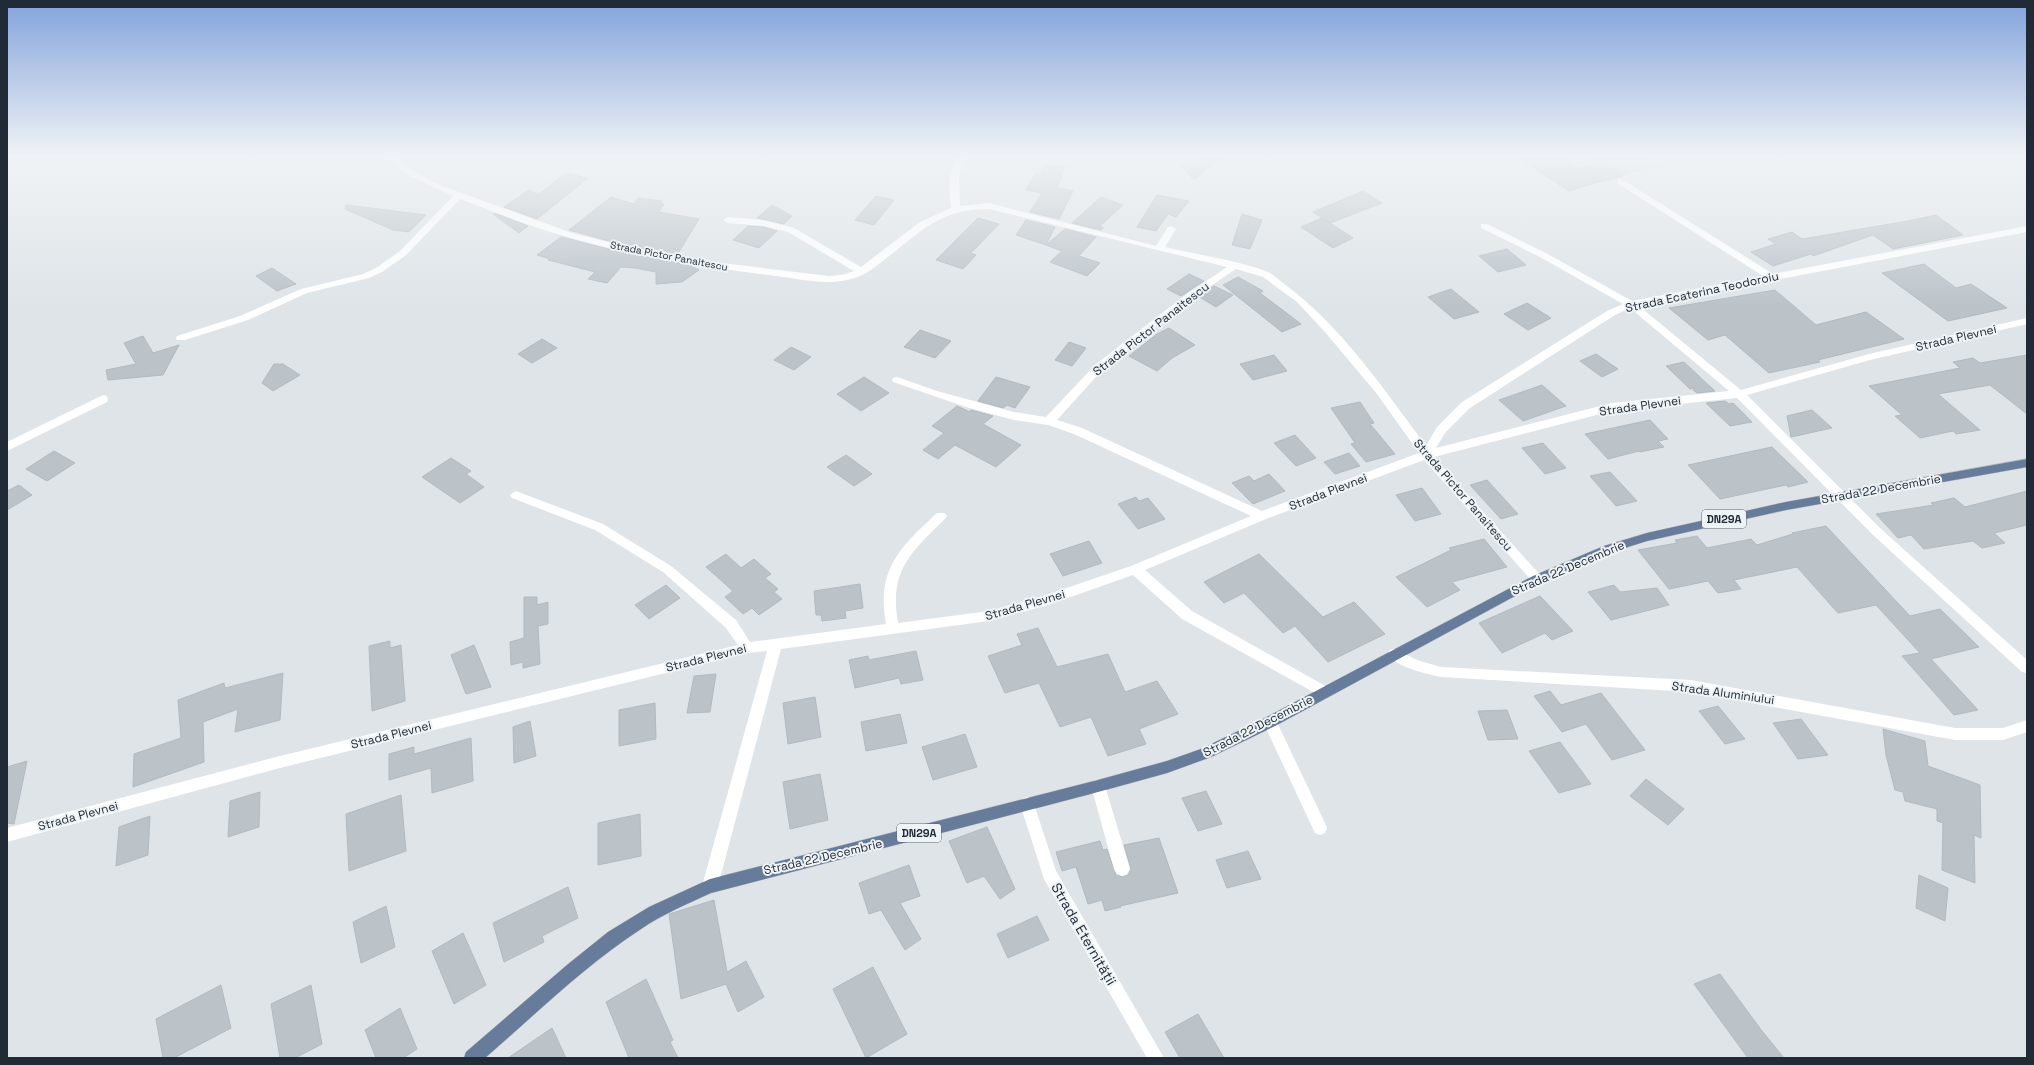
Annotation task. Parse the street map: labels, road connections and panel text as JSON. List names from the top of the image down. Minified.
{"streets":{"main road":["Strada 22 Decembrie","DN29A"],"street":["Strada Pictor Panaitescu","Strada Ecaterina Teodoroiu","Strada Plevnei","Strada Aluminiului","Strada Eternității"]},"crossings":[["Strada Pictor Panaitescu","Strada Ecaterina Teodoroiu"],["Strada Pictor Panaitescu","Strada Plevnei"],["Strada Pictor Panaitescu","Strada 22 Decembrie"],["Strada Ecaterina Teodoroiu","Strada Plevnei"],["Strada 22 Decembrie","Strada Aluminiului"],["Strada 22 Decembrie","Strada Eternității"]]}
